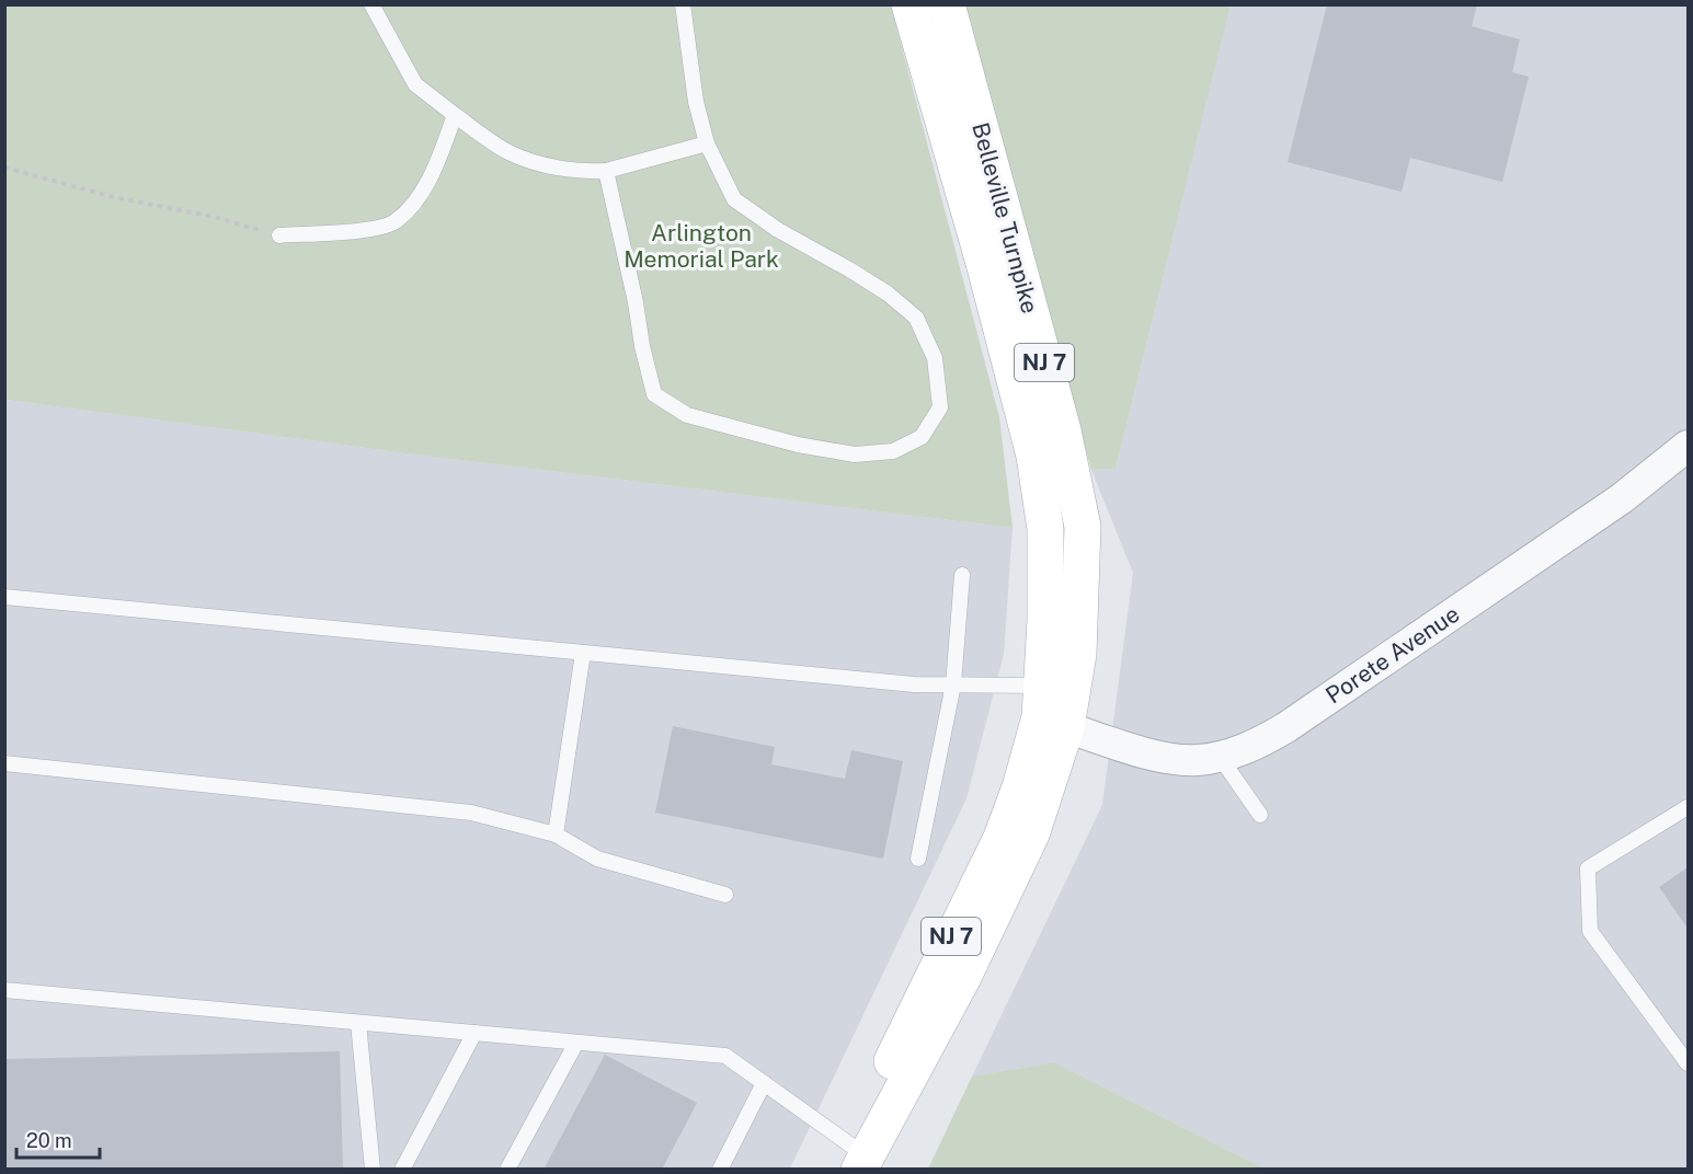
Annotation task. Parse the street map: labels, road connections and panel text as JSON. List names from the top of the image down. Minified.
{"streets":{"main road":["Belleville Turnpike","NJ 7"],"street":["Porete Avenue"]},"crossings":[["Belleville Turnpike","Porete Avenue"]],"parks":["Arlington Memorial Park"],"scale_bar":"20 m"}
